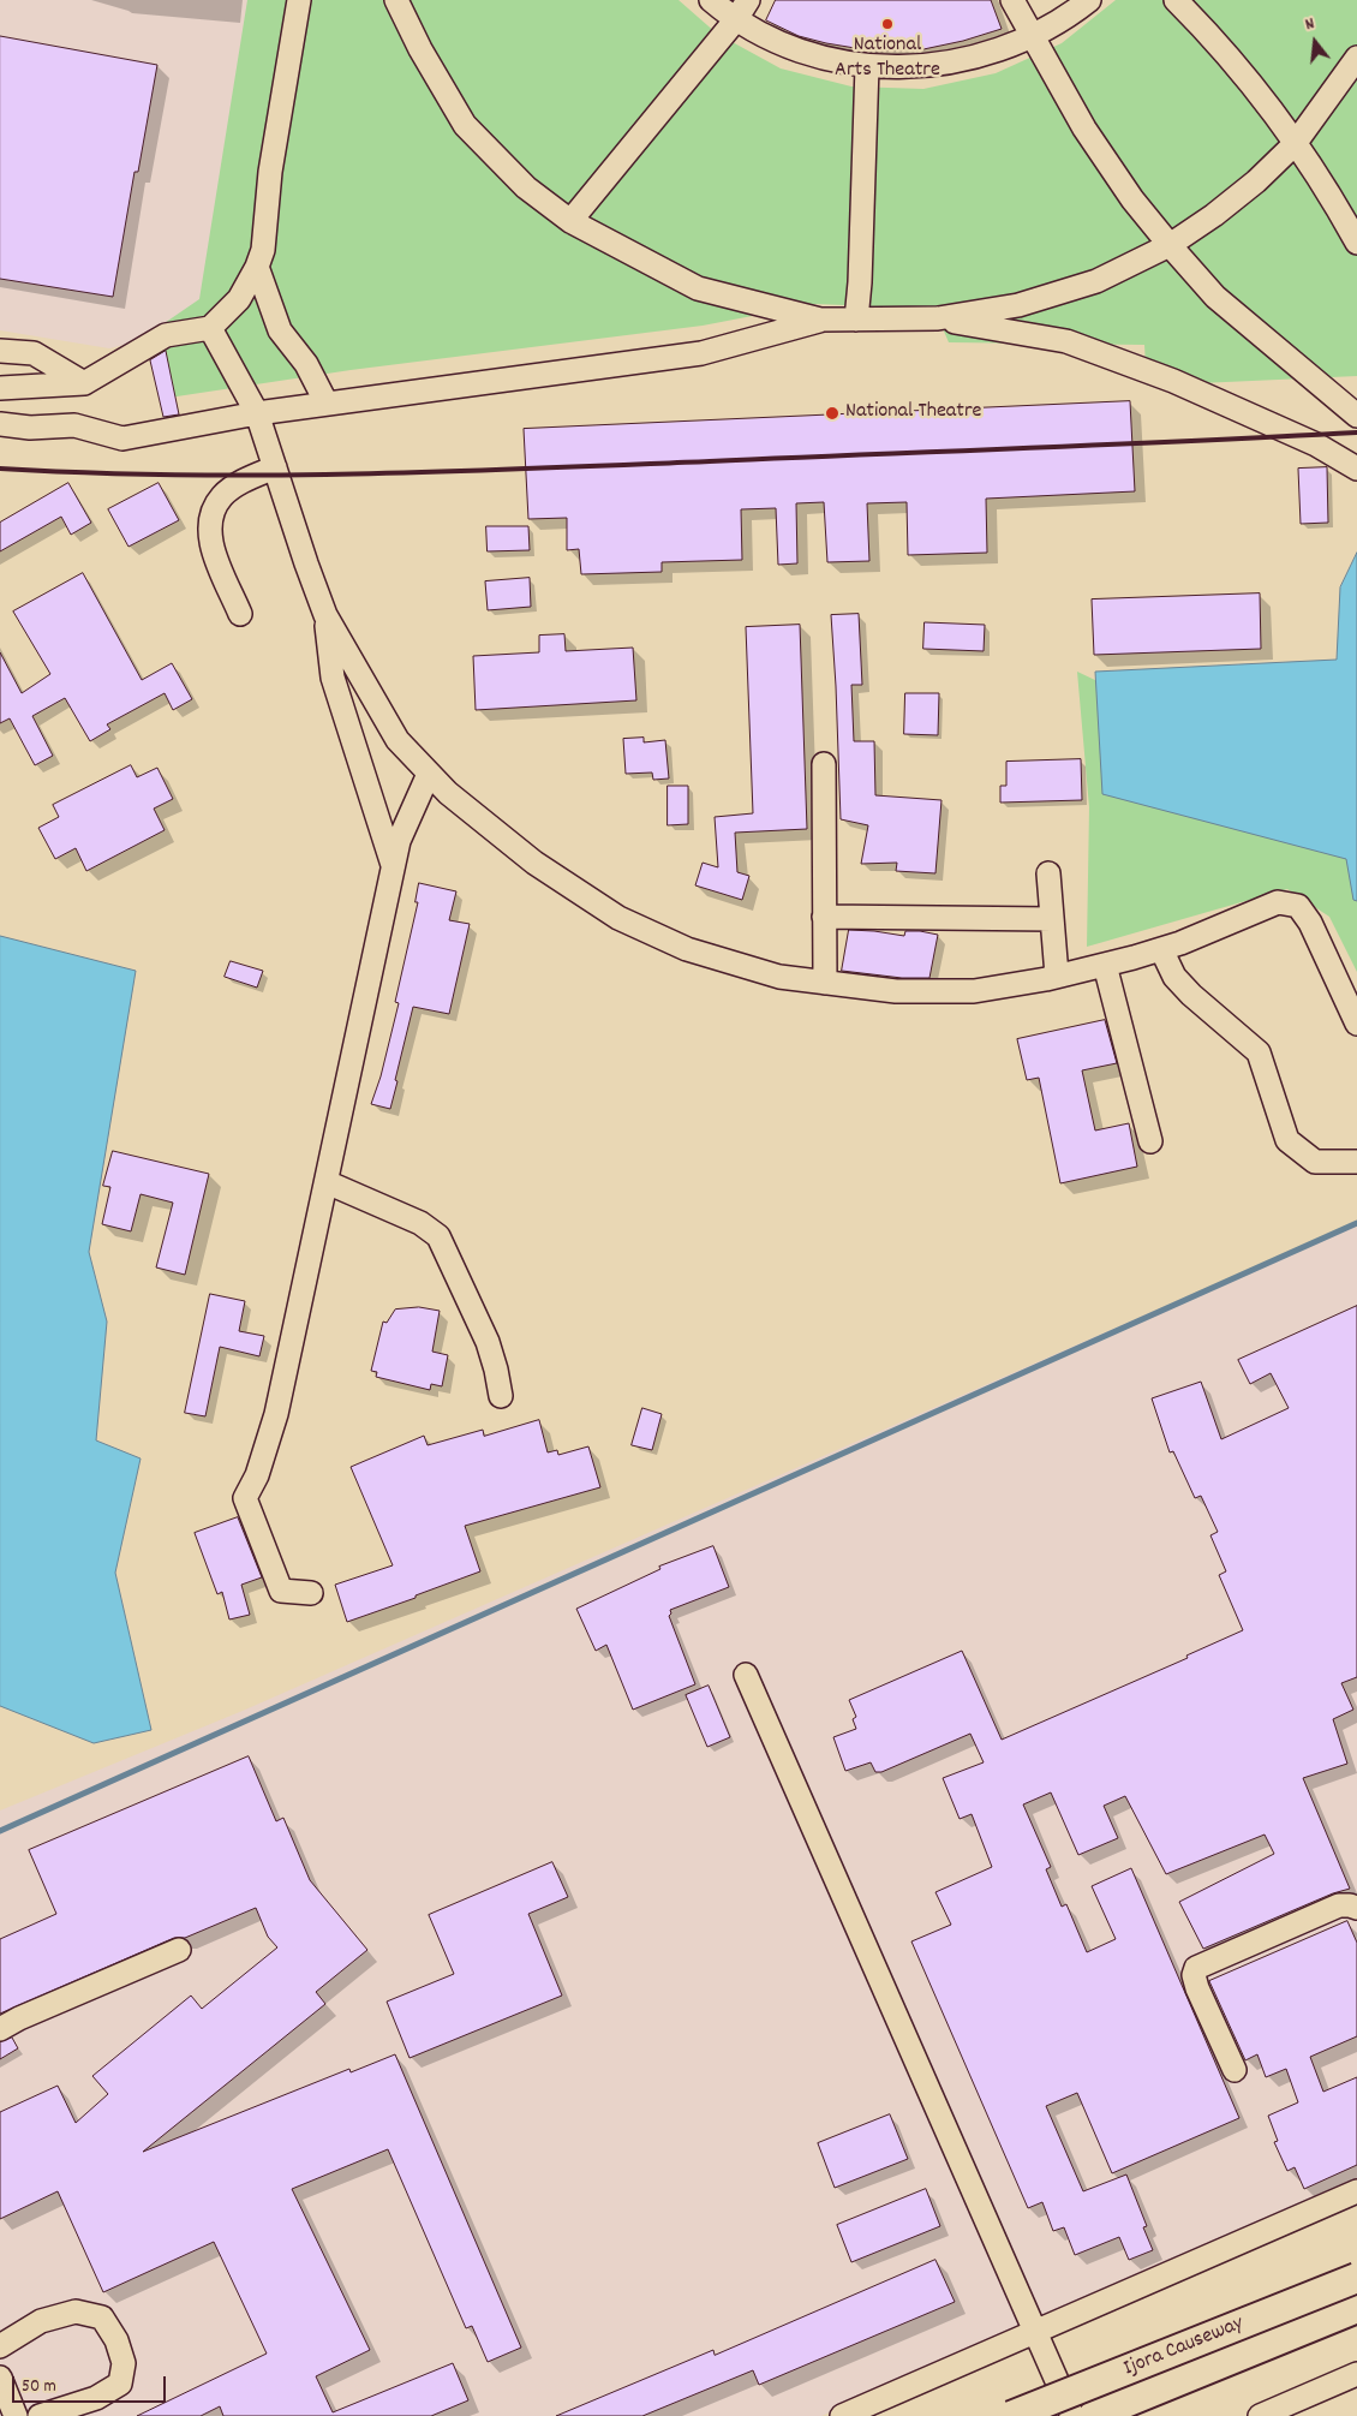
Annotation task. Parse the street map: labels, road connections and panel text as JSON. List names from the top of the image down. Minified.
{"streets":{"main road":["Ijora Causeway"]},"places":["National Arts Theatre","National Theatre"],"scale_bar":"50 m","north":"top"}
